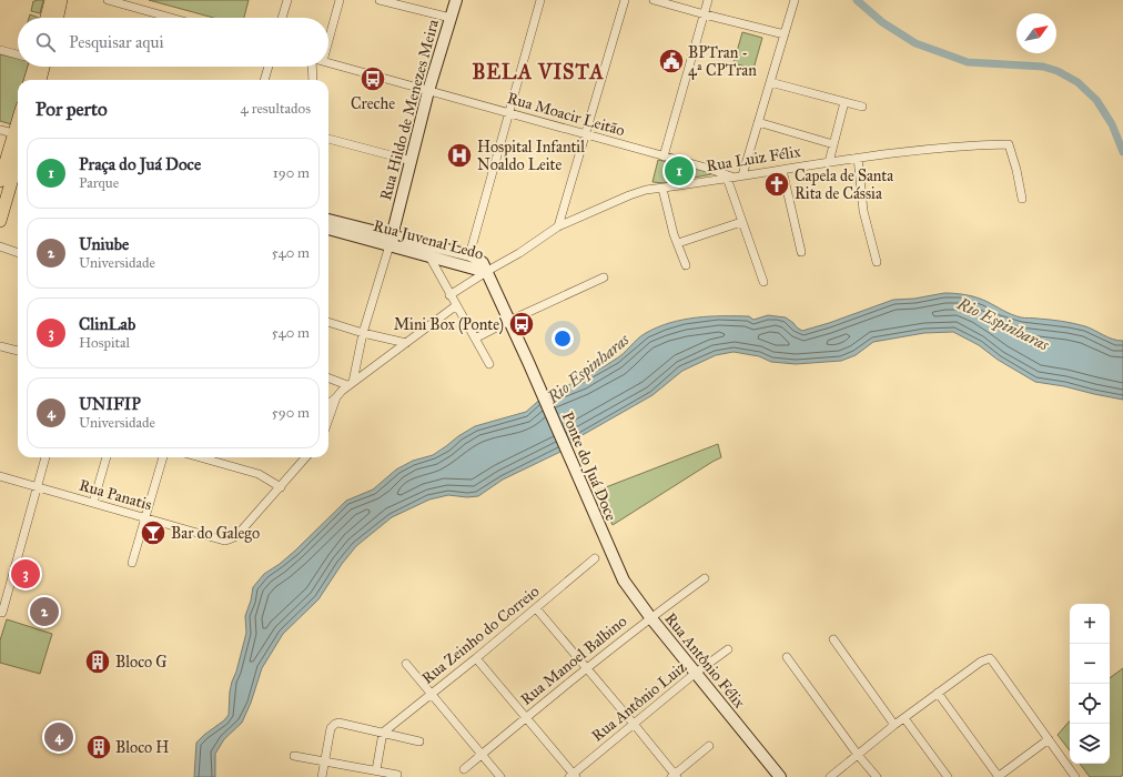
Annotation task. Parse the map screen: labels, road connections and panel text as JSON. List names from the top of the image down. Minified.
{"streets":{"main road":["Rua Hildo de Menezes Meira","Rua Juvenal Ledo","Ponte do Juá Doce","Rua Antônio Félix"],"street":["Rua Moacir Leitão","Rua Luiz Félix","Rua Panatis","Rua Zeinho do Correio","Rua Manoel Balbino","Rua Antônio Luiz"]},"crossings":[["Rua Hildo de Menezes Meira","Rua Moacir Leitão"],["Rua Hildo de Menezes Meira","Rua Juvenal Ledo"],["Rua Moacir Leitão","Rua Luiz Félix"],["Rua Luiz Félix","Rua Juvenal Ledo"],["Rua Luiz Félix","Ponte do Juá Doce"],["Rua Juvenal Ledo","Ponte do Juá Doce"],["Ponte do Juá Doce","Rua Antônio Félix"],["Rua Manoel Balbino","Rua Antônio Félix"],["Rua Antônio Félix","Rua Antônio Luiz"]],"districts":["BELA VISTA"],"water":["Rio Espinharas"],"places":{"public building":["BPTran - 4ª CPTran"],"bus stop":["Creche","Mini Box (Ponte)"],"hospital":["Hospital Infantil Noaldo Leite"],"church":["Capela de Santa Rita de Cássia"],"bar":["Bar do Galego"],"building":["Bloco G","Bloco H"]},"north":"top right","page":{"search":"Pesquisar aqui","heading":["Por perto","4 resultados"],"list":[{"mark":"1","name":"Praça do Juá Doce","note":"Parque","value":"190 m"},{"mark":"2","name":"Uniube","note":"Universidade","value":"540 m"},{"mark":"3","name":"ClinLab","note":"Hospital","value":"540 m"},{"mark":"4","name":"UNIFIP","note":"Universidade","value":"590 m"}],"pins":["1","3","2","4"],"map_buttons":["+","−"]}}
